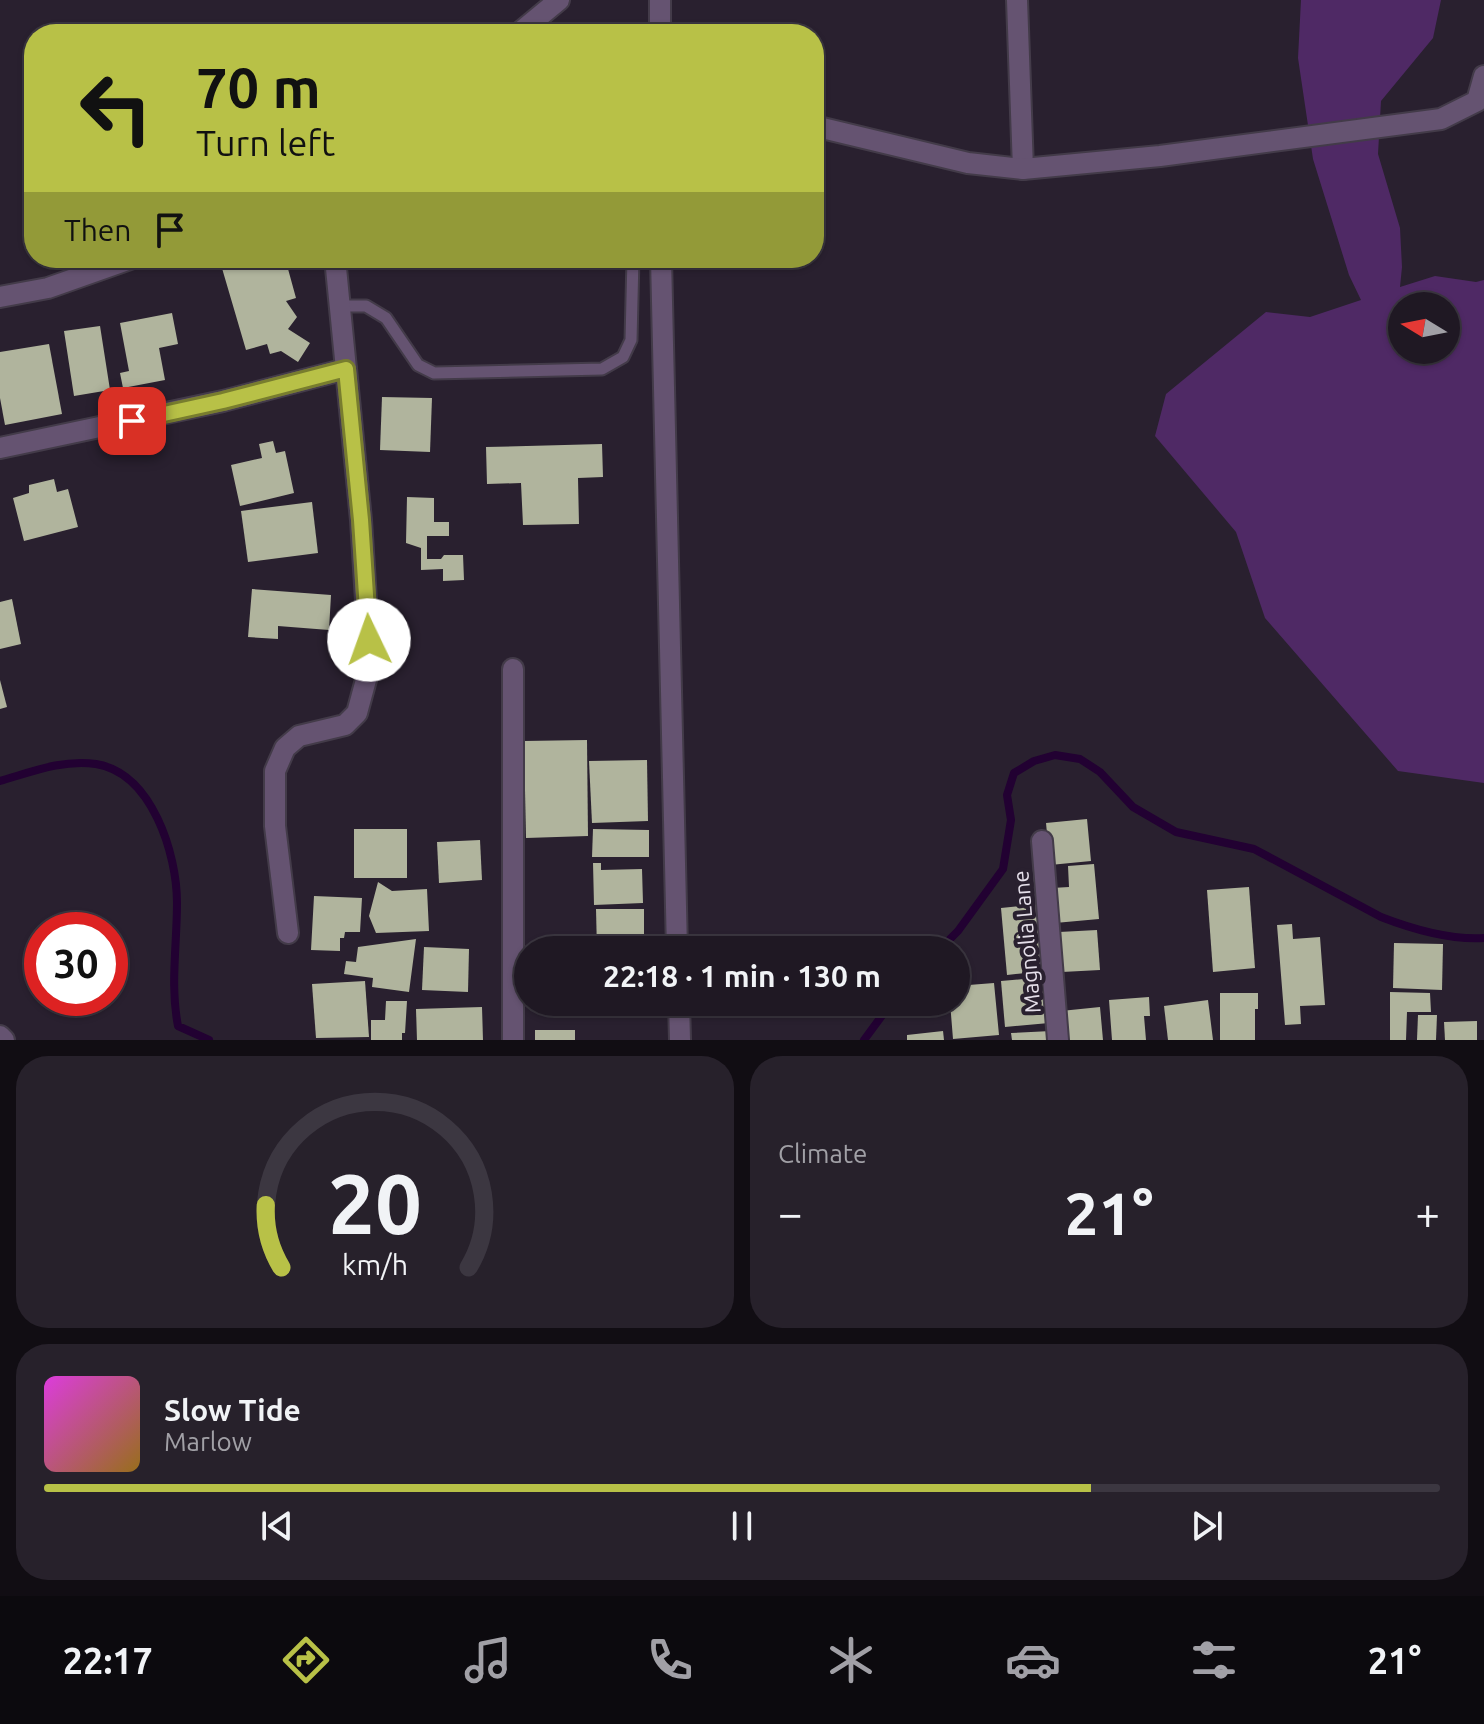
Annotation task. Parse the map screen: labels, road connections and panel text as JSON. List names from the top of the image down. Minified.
{"streets":{"street":["Magnolia Lane"]},"north":"left","page":{"turn":["70 m","Turn left"],"then":"Then","limit":"30","trip":"22:18 · 1 min · 130 m","tile":"Climate","heat":["−","21°","+"],"song":["Slow Tide","Marlow"],"tabs":["22:17","21°"],"gauge":["20","km/h"]}}
